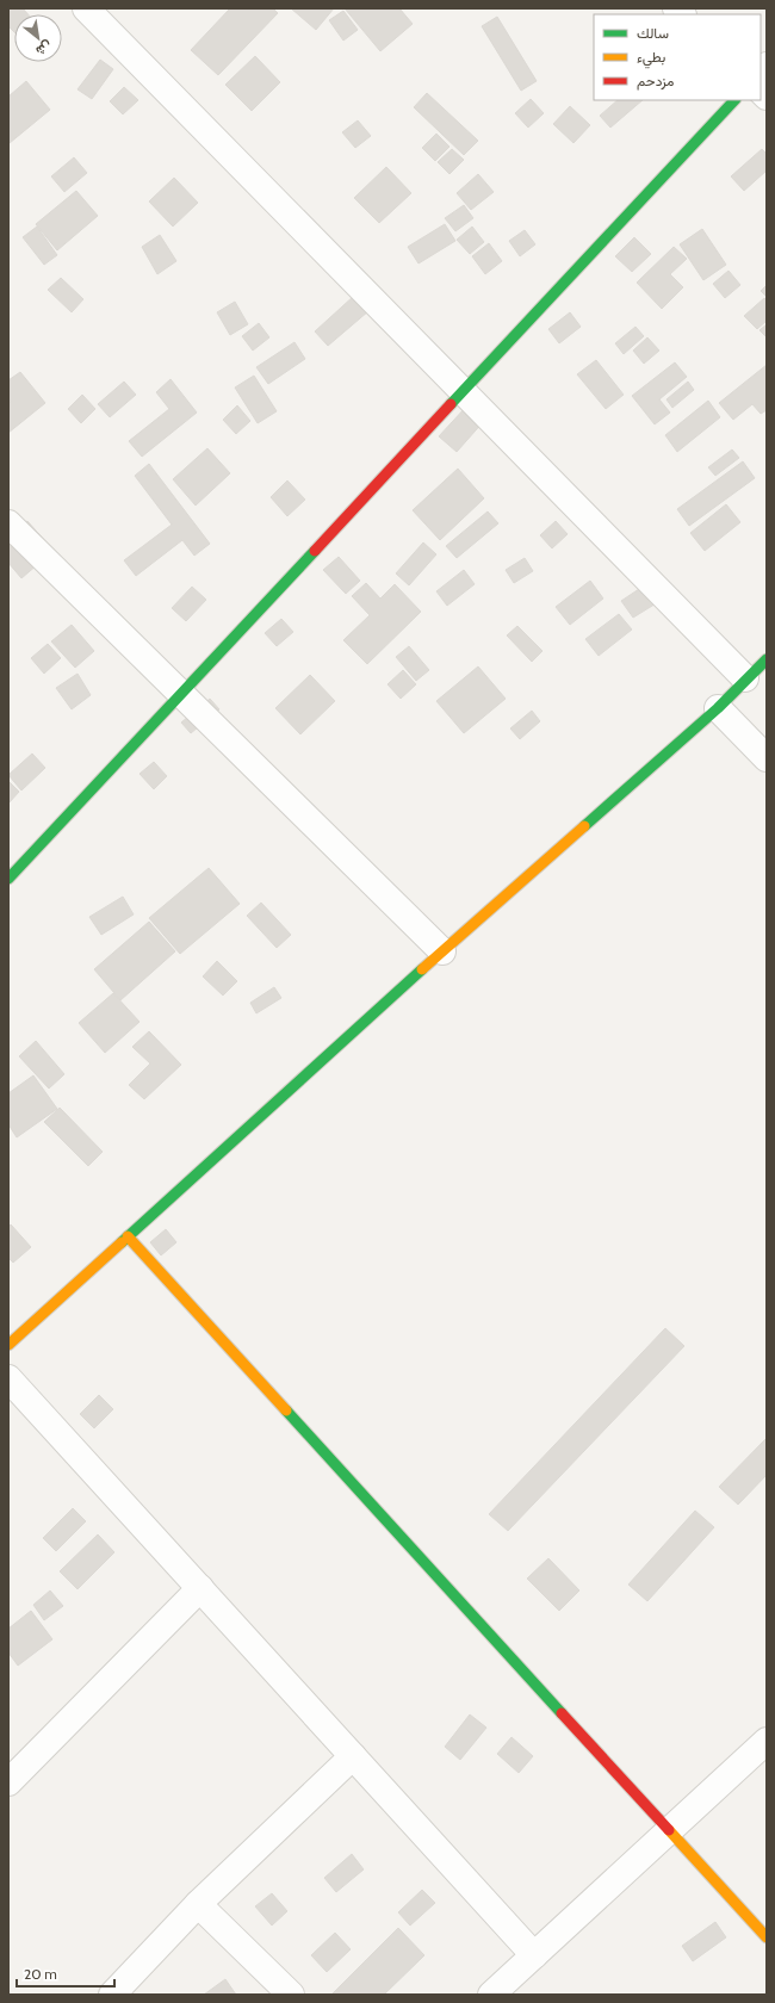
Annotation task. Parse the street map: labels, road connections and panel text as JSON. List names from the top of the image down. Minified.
{"legend":["سالك","بطيء","مزدحم"],"scale_bar":"20 m","north":"bottom right"}
